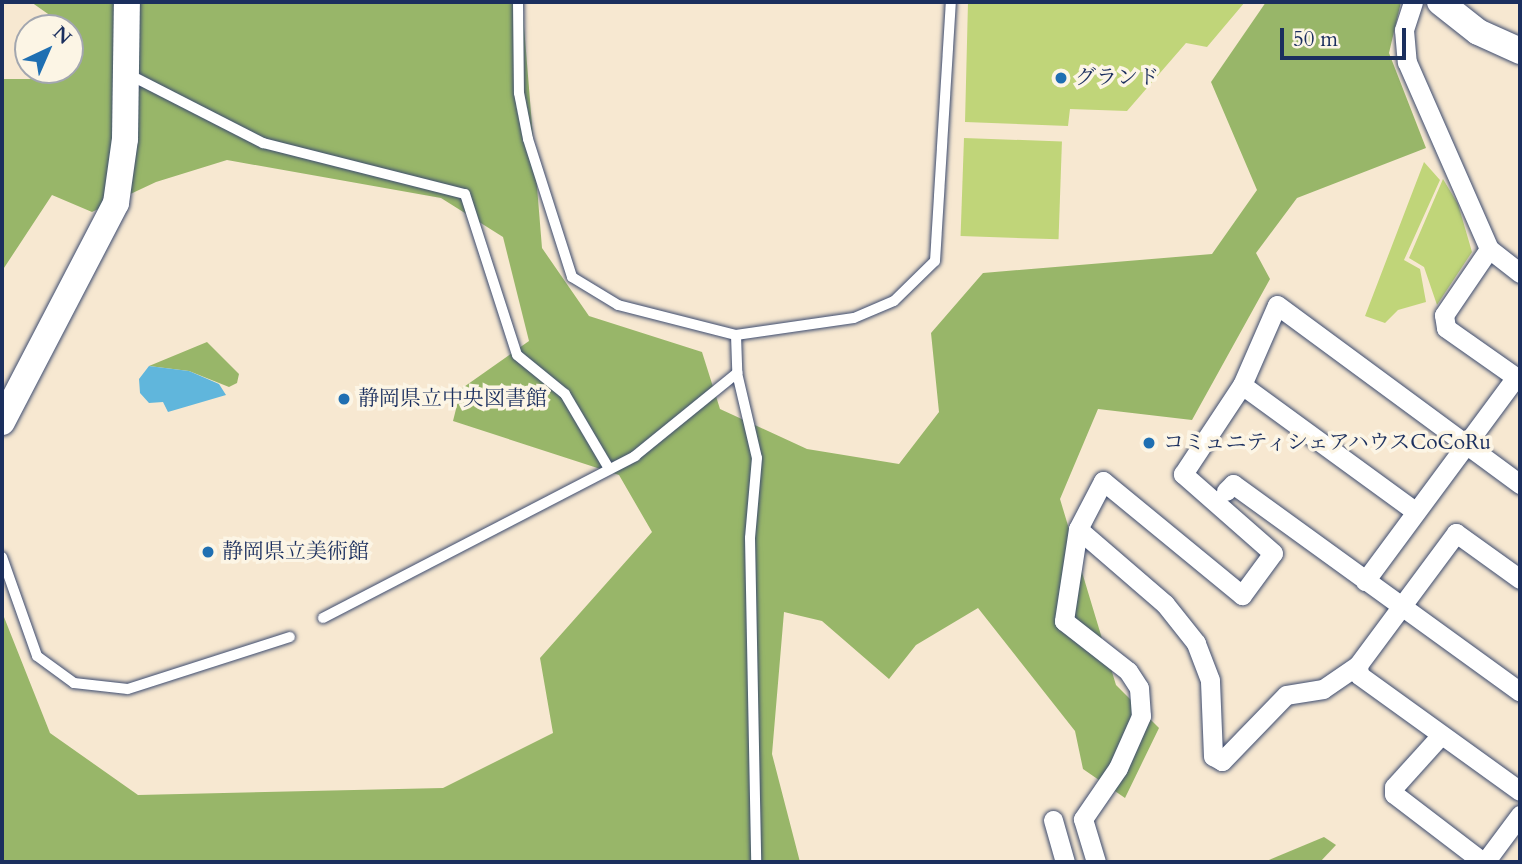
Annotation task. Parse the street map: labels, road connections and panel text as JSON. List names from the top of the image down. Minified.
{"places":["グランド","静岡県立中央図書館","コミュニティシェアハウスCoCoRu","静岡県立美術館"],"scale_bar":"50 m","north":"top right"}
